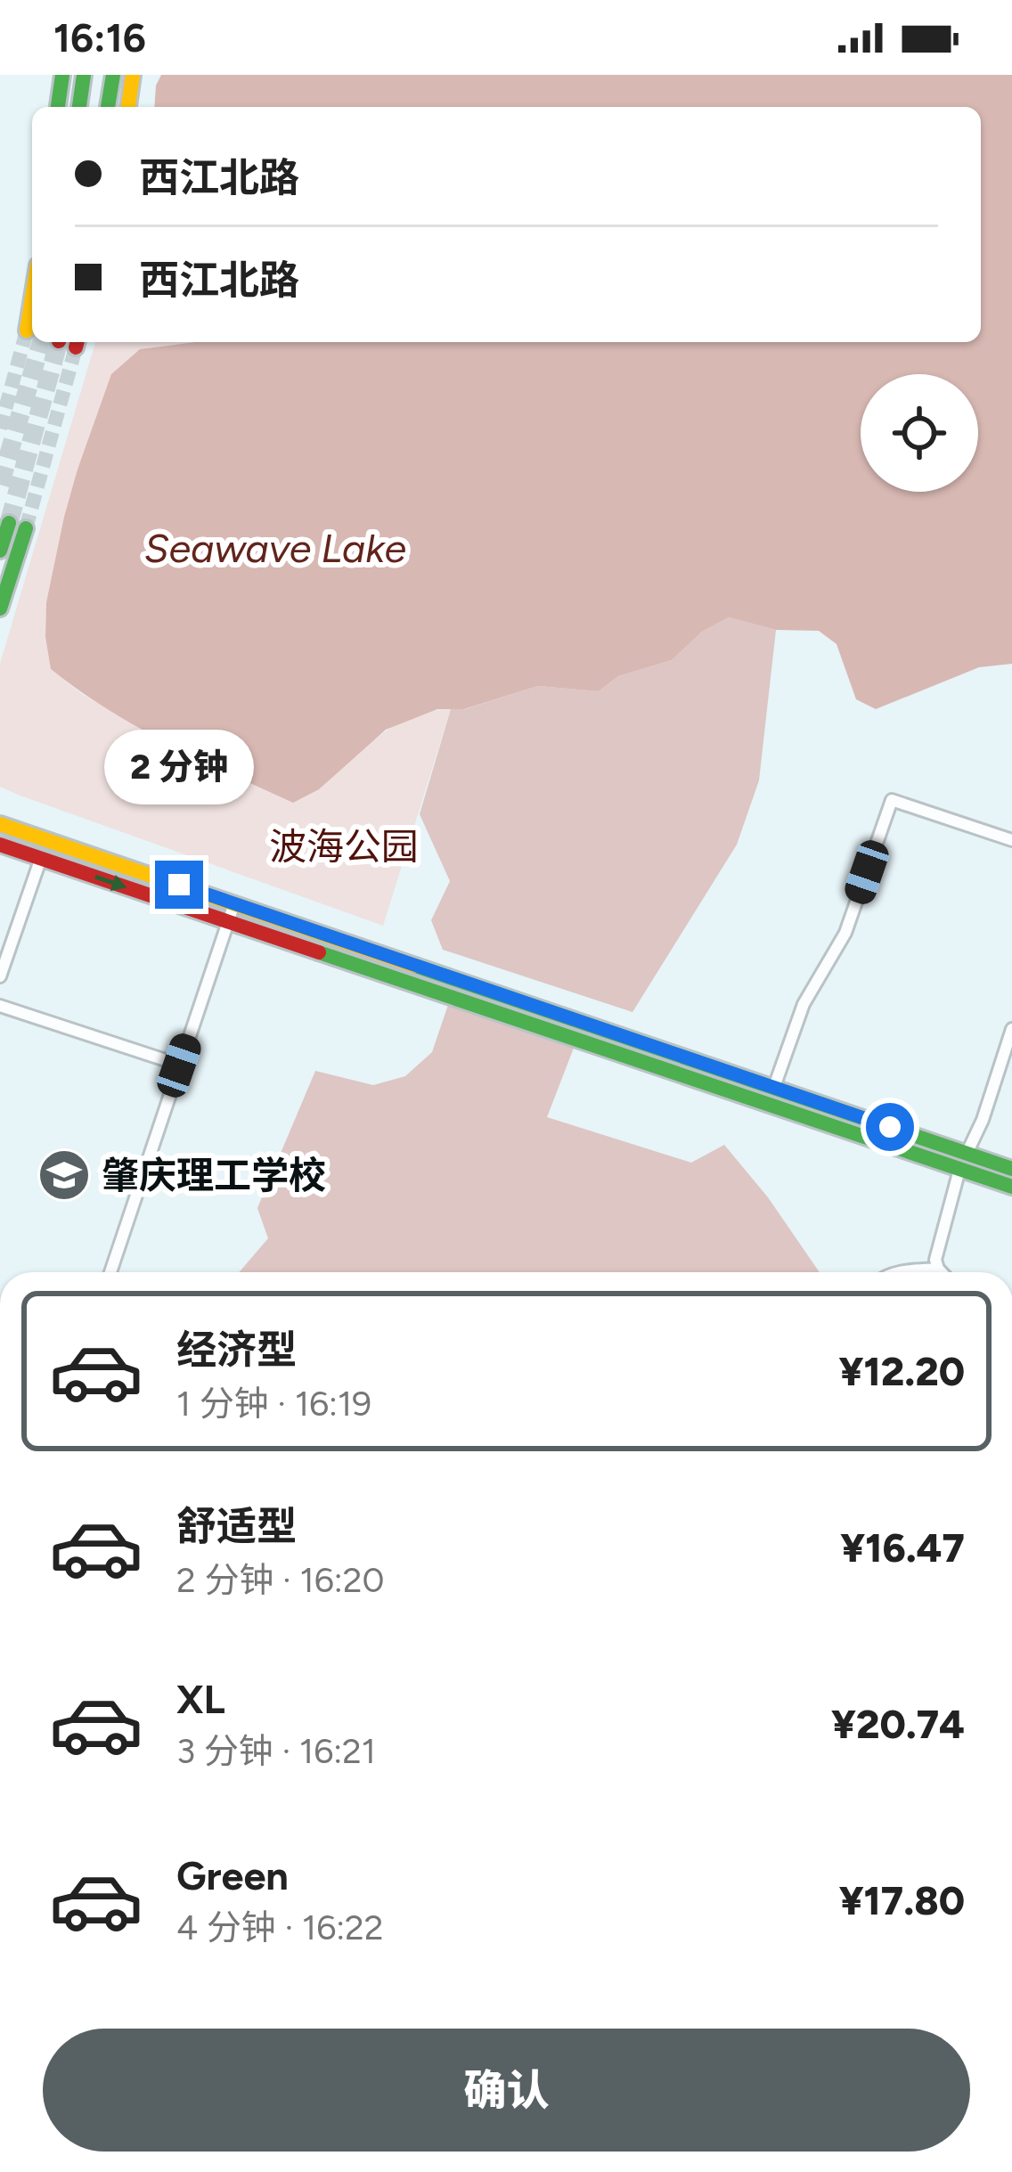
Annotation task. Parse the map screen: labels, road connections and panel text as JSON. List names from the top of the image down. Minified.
{"water":["Seawave Lake"],"parks":["波海公园"],"places":{"school or university":["肇庆理工学校"]},"page":{"status":"16:16","banner":["西江北路","西江北路"],"bubble":"2 分钟","list":[{"name":"经济型","note":"1 分钟 · 16:19","value":"¥12.20"},{"name":"舒适型","note":"2 分钟 · 16:20","value":"¥16.47"},{"name":"XL","note":"3 分钟 · 16:21","value":"¥20.74"},{"name":"Green","note":"4 分钟 · 16:22","value":"¥17.80"}],"buttons":"确认"}}
